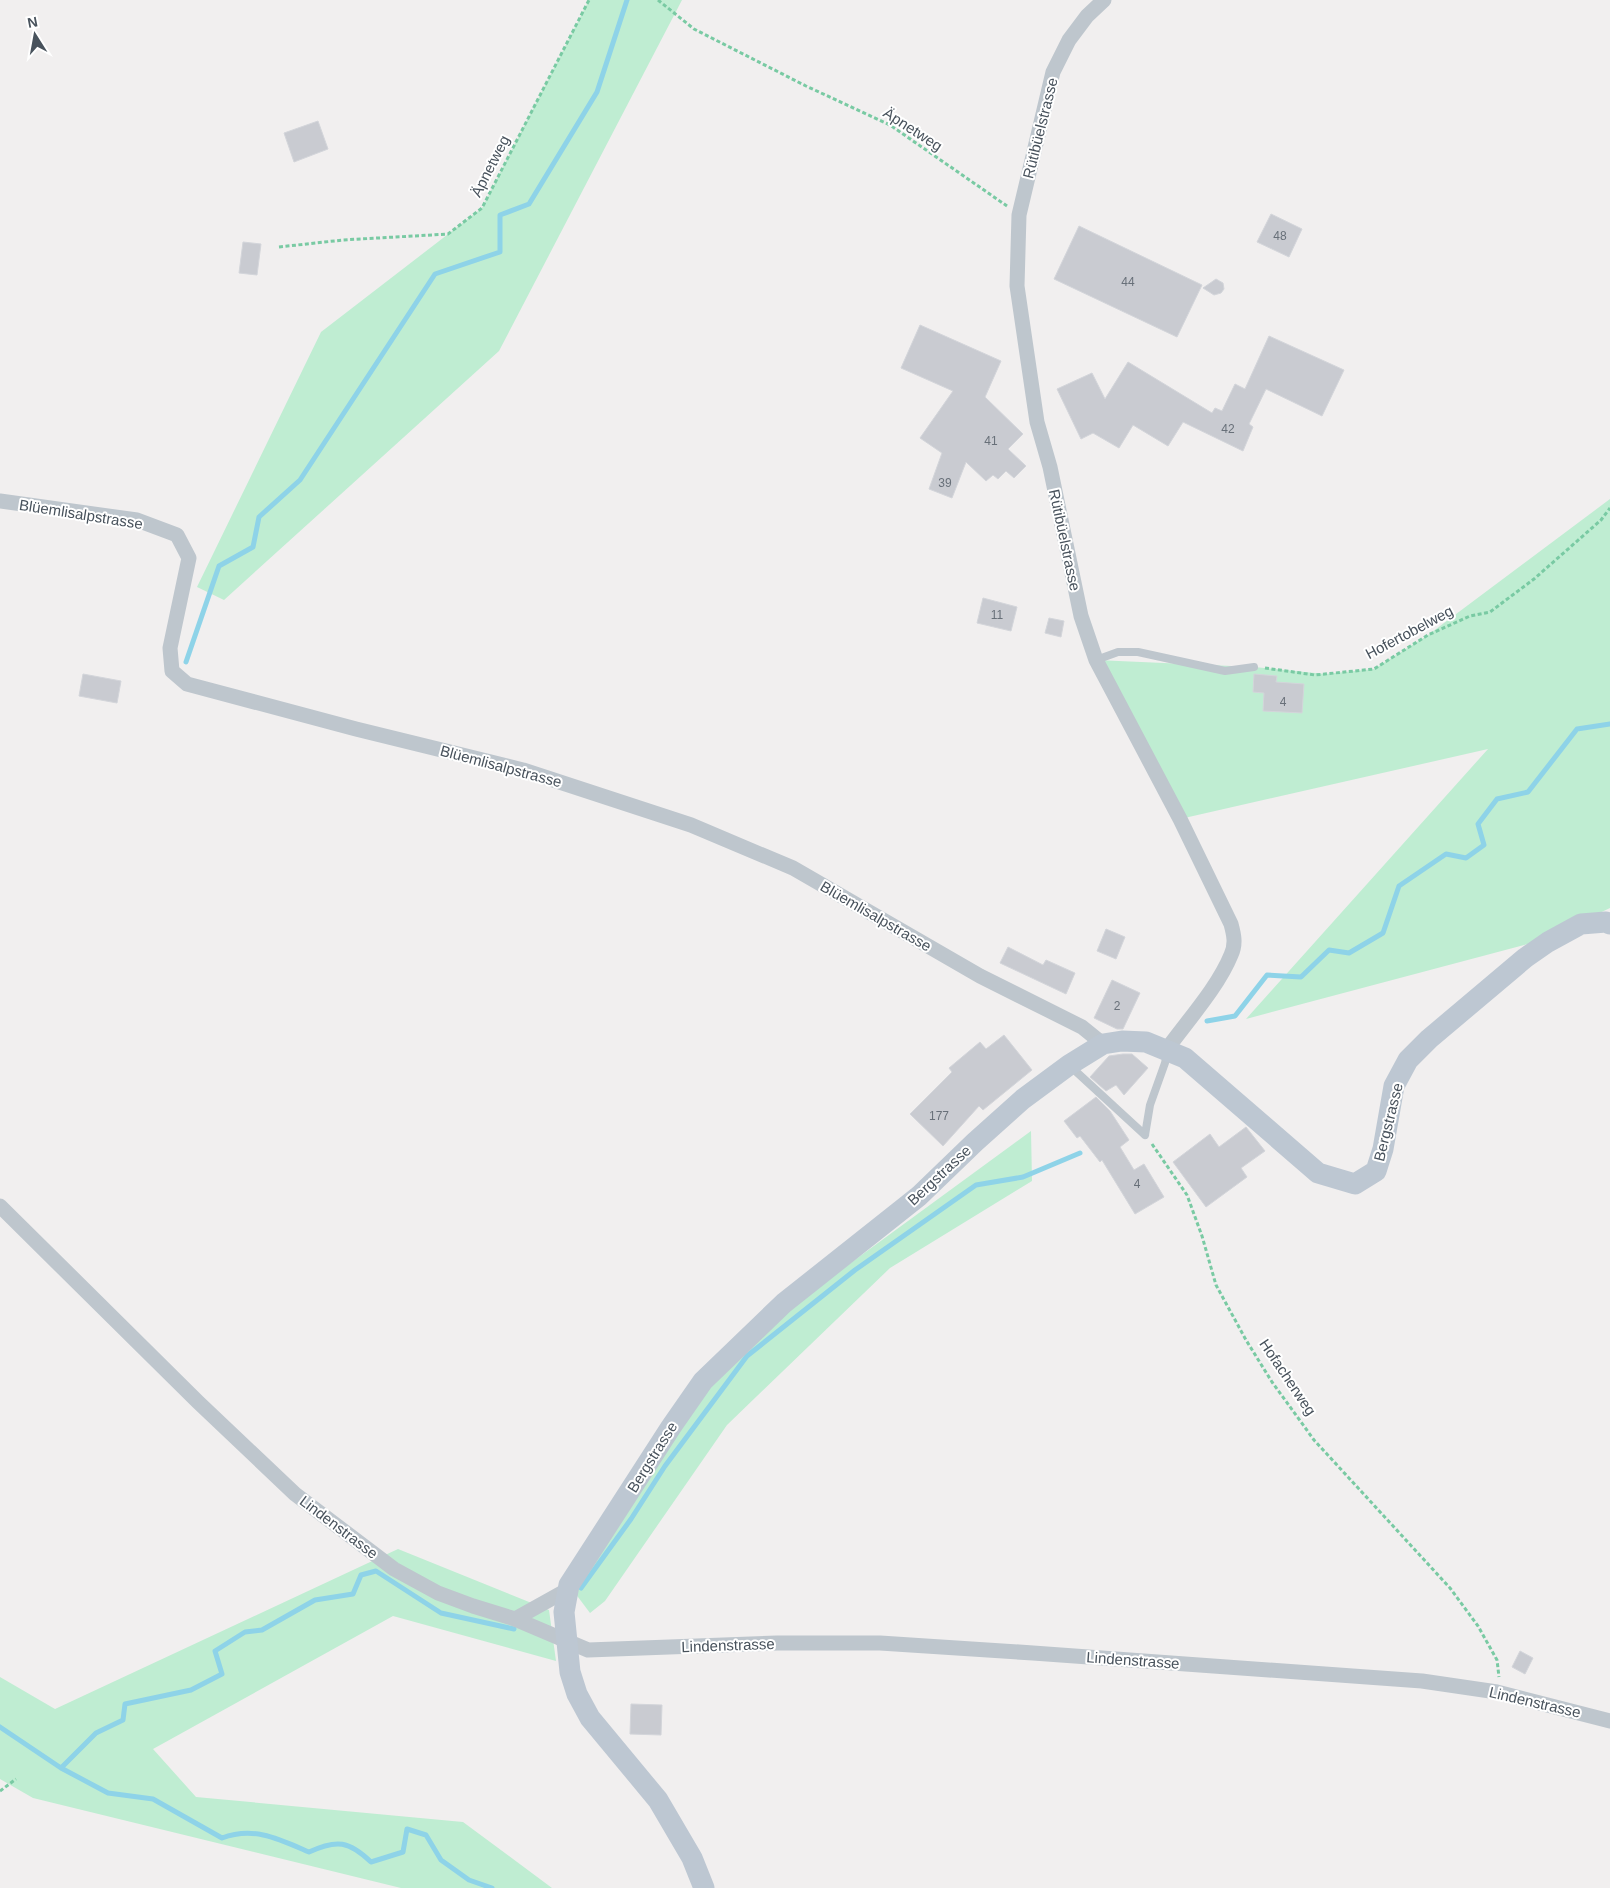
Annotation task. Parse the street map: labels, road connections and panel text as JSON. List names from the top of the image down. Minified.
{"streets":{"street":["Rütibüelstrasse","Blüemlisalpstrasse","Bergstrasse","Lindenstrasse"],"path":["Äpnetweg","Hofertobelweg","Hofacherweg"]},"crossings":[["Rütibüelstrasse","Äpnetweg"],["Rütibüelstrasse","Bergstrasse"],["Blüemlisalpstrasse","Bergstrasse"],["Bergstrasse","Lindenstrasse"]],"house_numbers":["48","44","42","41","39","11","4","2","177","4"],"north":"top"}
